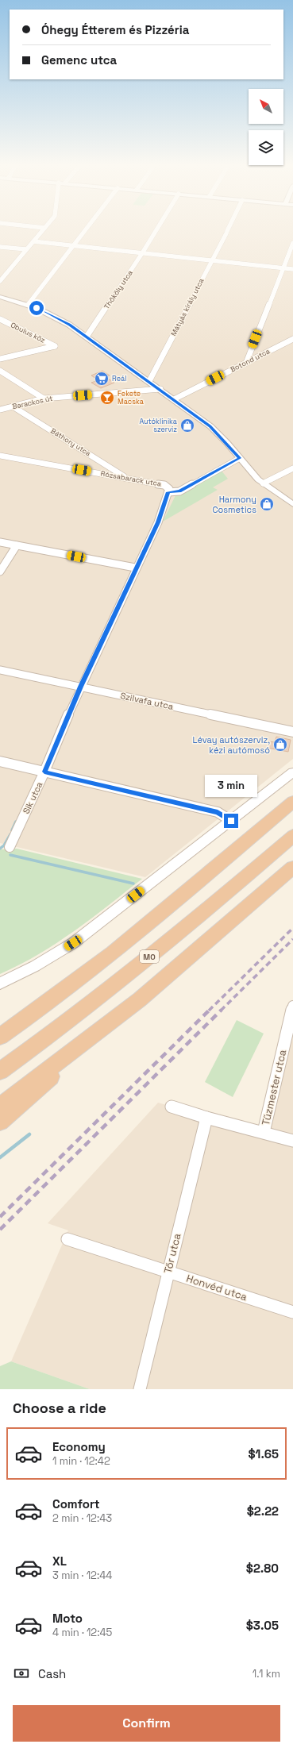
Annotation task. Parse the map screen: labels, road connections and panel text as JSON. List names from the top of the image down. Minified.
{"streets":{"highway":["M0"],"street":["Thököly utca","Mátyás király utca","Obulus köz","Botond utca","Barackos út","Báthory utca","Rózsabarack utca","Szilvafa utca","Sík utca","Tűzmester utca","Tőr utca","Honvéd utca"]},"crossings":[["Barackos út","Báthory utca"],["Báthory utca","Rózsabarack utca"],["Rózsabarack utca","Sík utca"],["Szilvafa utca","Sík utca"],["Tőr utca","Honvéd utca"]],"places":{"supermarket":["Reál"],"bar":["Fekete Macska"],"shop":["Autóklinika szerviz","Harmony Cosmetics","Lévay autószerviz, kézi autómosó"]},"north":"top left","page":{"banner":["Óhegy Étterem és Pizzéria","Gemenc utca"],"bubble":"3 min","heading":"Choose a ride","list":[{"name":"Economy","note":"1 min · 12:42","value":"$1.65"},{"name":"Comfort","note":"2 min · 12:43","value":"$2.22"},{"name":"XL","note":"3 min · 12:44","value":"$2.80"},{"name":"Moto","note":"4 min · 12:45","value":"$3.05"}],"pay":["Cash","1.1 km"],"buttons":"Confirm"}}
